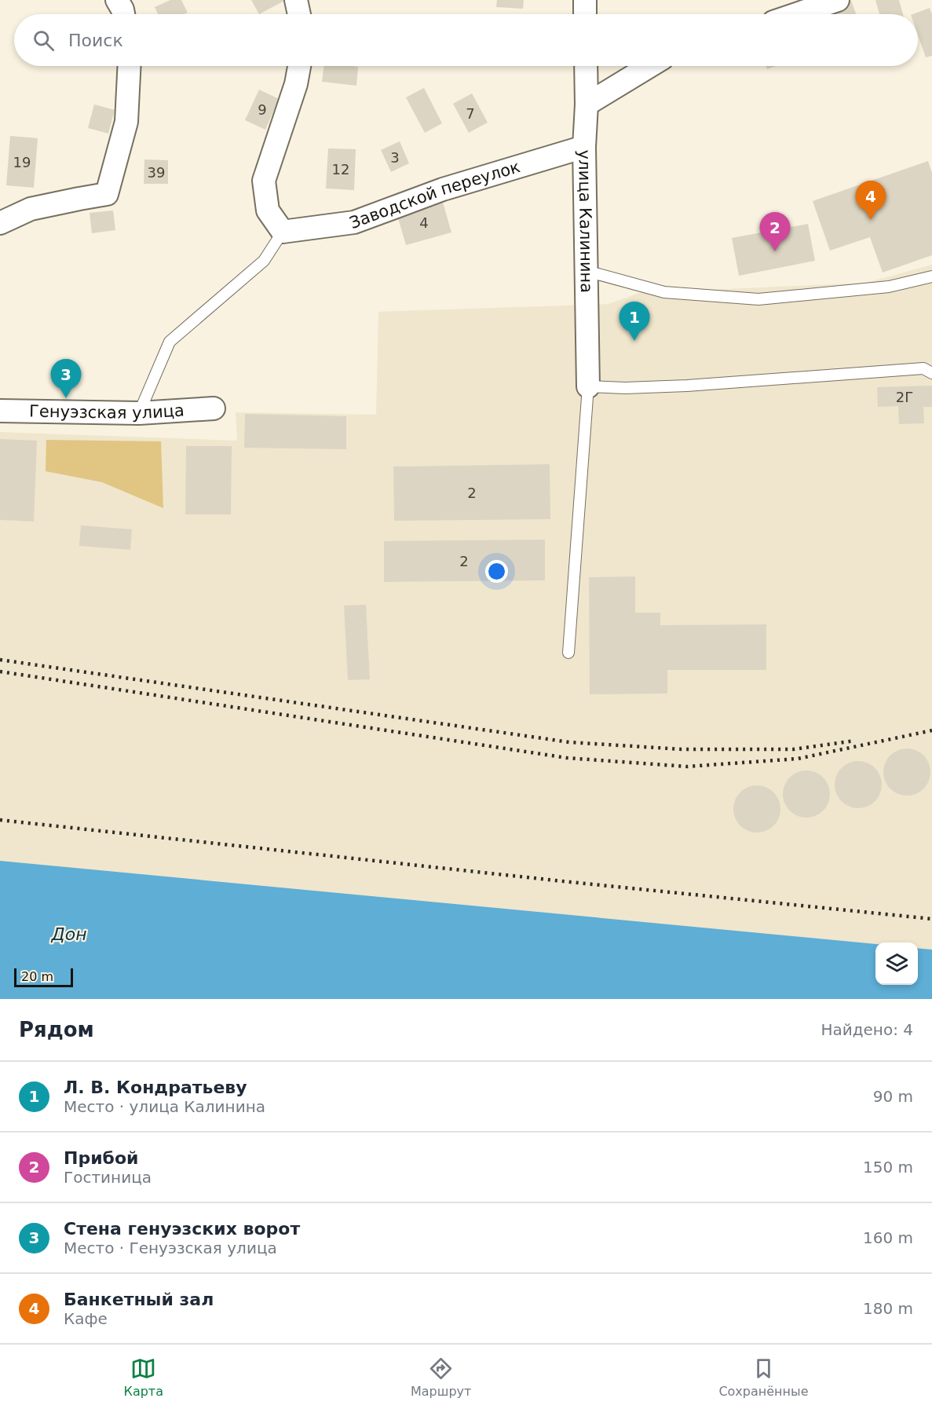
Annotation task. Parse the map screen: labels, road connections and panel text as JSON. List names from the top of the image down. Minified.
{"streets":{"street":["Заводской переулок","улица Калинина","Генуэзская улица"]},"crossings":[["Заводской переулок","улица Калинина"]],"water":["Дон"],"house_numbers":["9","7","3","19","12","39","4","2Г","2","2"],"scale_bar":"20 m","page":{"search":"Поиск","pins":["4","2","1","3"],"scale":"20 m","heading":["Рядом","Найдено: 4"],"list":[{"mark":"1","name":"Л. В. Кондратьеву","note":"Место · улица Калинина","value":"90 m"},{"mark":"2","name":"Прибой","note":"Гостиница","value":"150 m"},{"mark":"3","name":"Стена генуэзских ворот","note":"Место · Генуэзская улица","value":"160 m"},{"mark":"4","name":"Банкетный зал","note":"Кафе","value":"180 m"}],"nav":["Карта","Маршрут","Сохранённые"]}}
